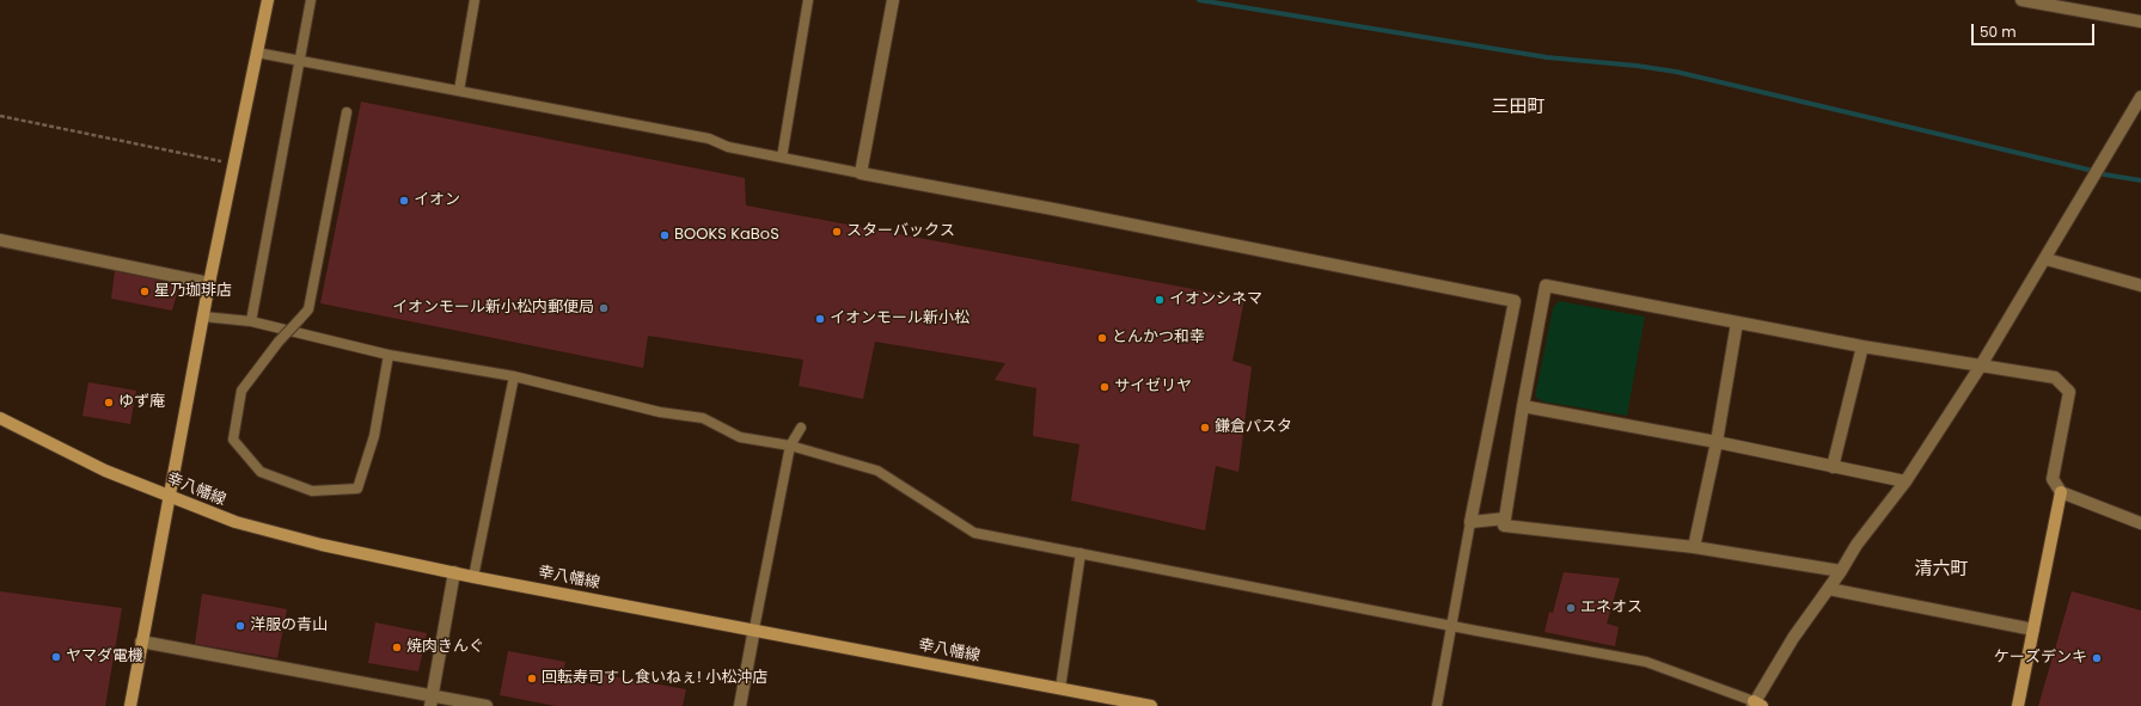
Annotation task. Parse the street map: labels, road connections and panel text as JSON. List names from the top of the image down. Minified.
{"streets":{"street":["幸八幡線"]},"districts":["三田町","清六町"],"places":["イオン","スターバックス","BOOKS KaBoS","星乃珈琲店","イオンシネマ","イオンモール新小松内郵便局","イオンモール新小松","とんかつ和幸","サイゼリヤ","ゆず庵","鎌倉パスタ","エネオス","洋服の青山","焼肉きんぐ","ヤマダ電機","ケーズデンキ","回転寿司すし食いねぇ! 小松沖店"],"scale_bar":"50 m"}
